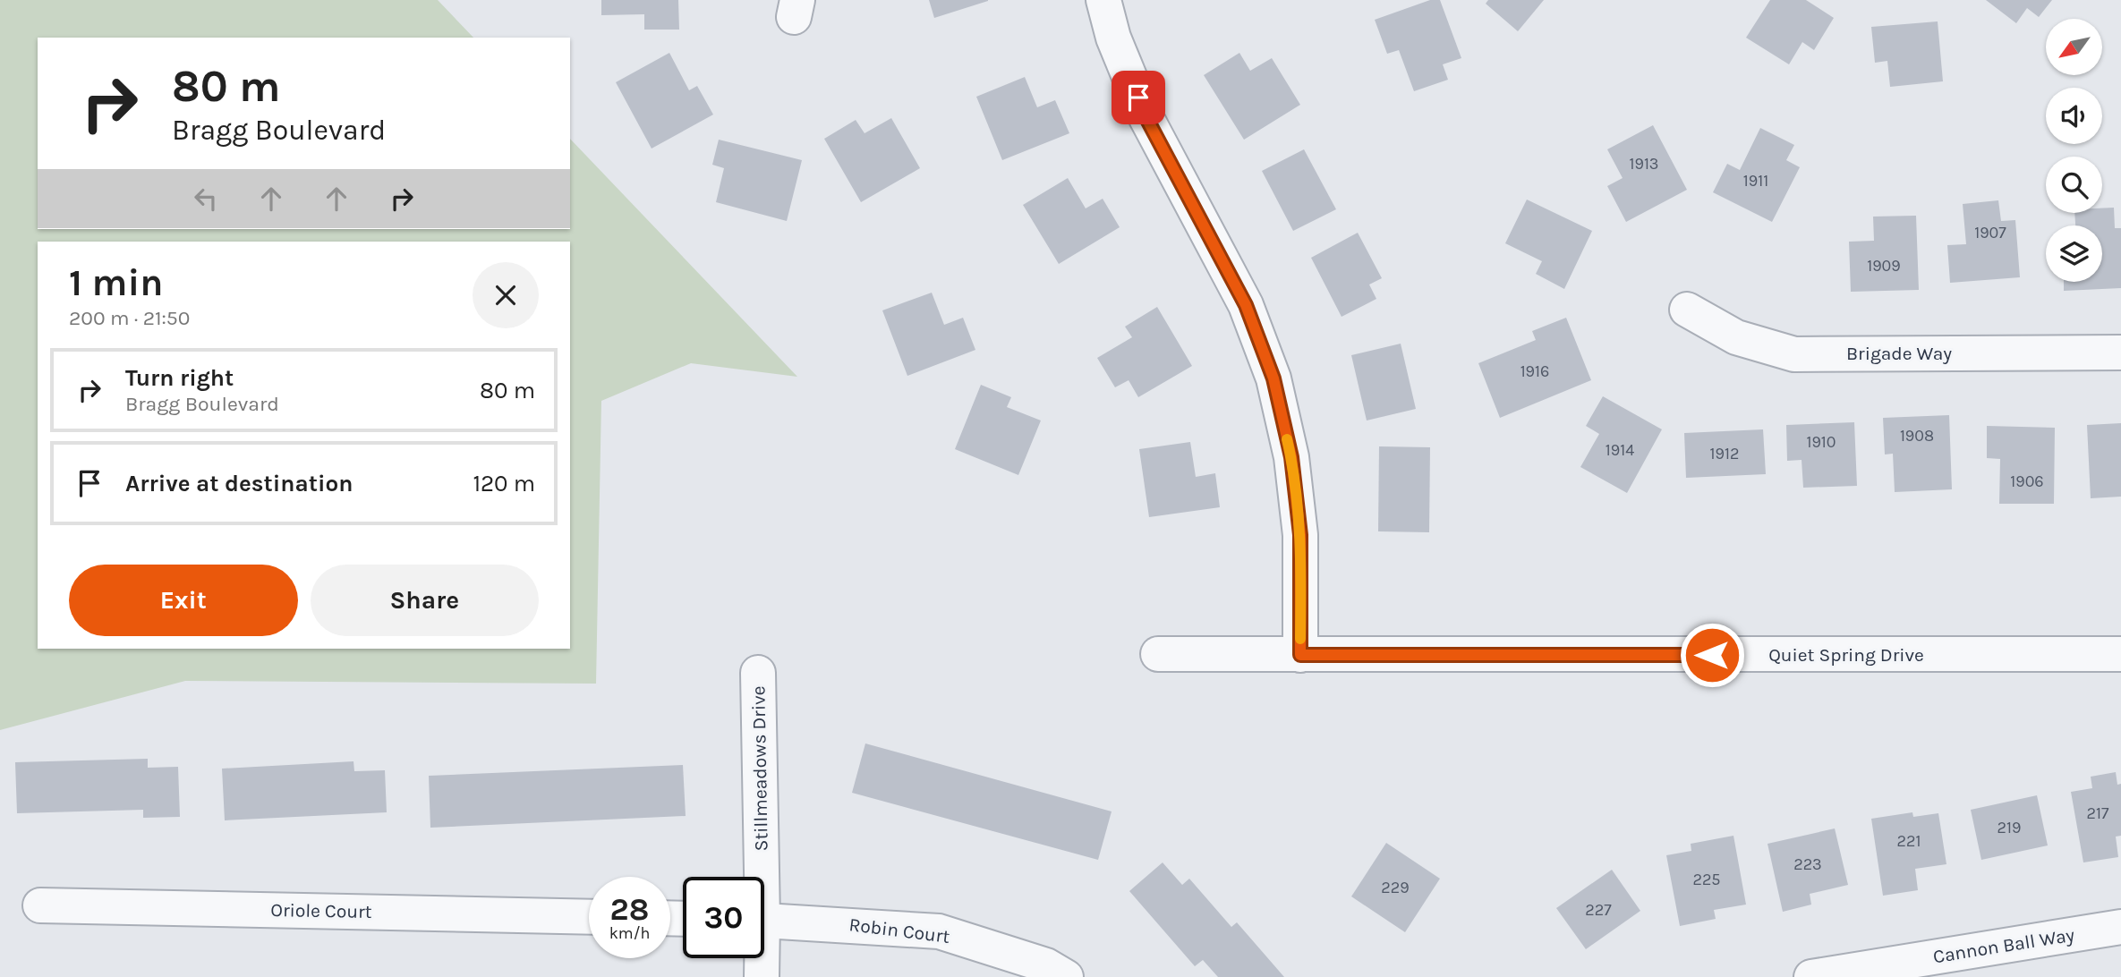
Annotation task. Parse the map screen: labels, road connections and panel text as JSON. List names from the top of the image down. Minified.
{"streets":{"street":["Brigade Way","Quiet Spring Drive","Stillmeadows Drive","Oriole Court","Robin Court","Cannon Ball Way"]},"house_numbers":["1913","1911","1907","1909","1916","1908","1910","1914","1912","1906","217","219","221","223","225","229","227"],"north":"bottom left","page":{"turn":["80 m","Bragg Boulevard"],"heading":["1 min","200 m · 21:50"],"list":[{"name":"Turn right","note":"Bragg Boulevard","value":"80 m"},{"name":"Arrive at destination","value":"120 m"}],"buttons":["Exit","Share"],"speed":"28 km/h","limit":"30"}}
